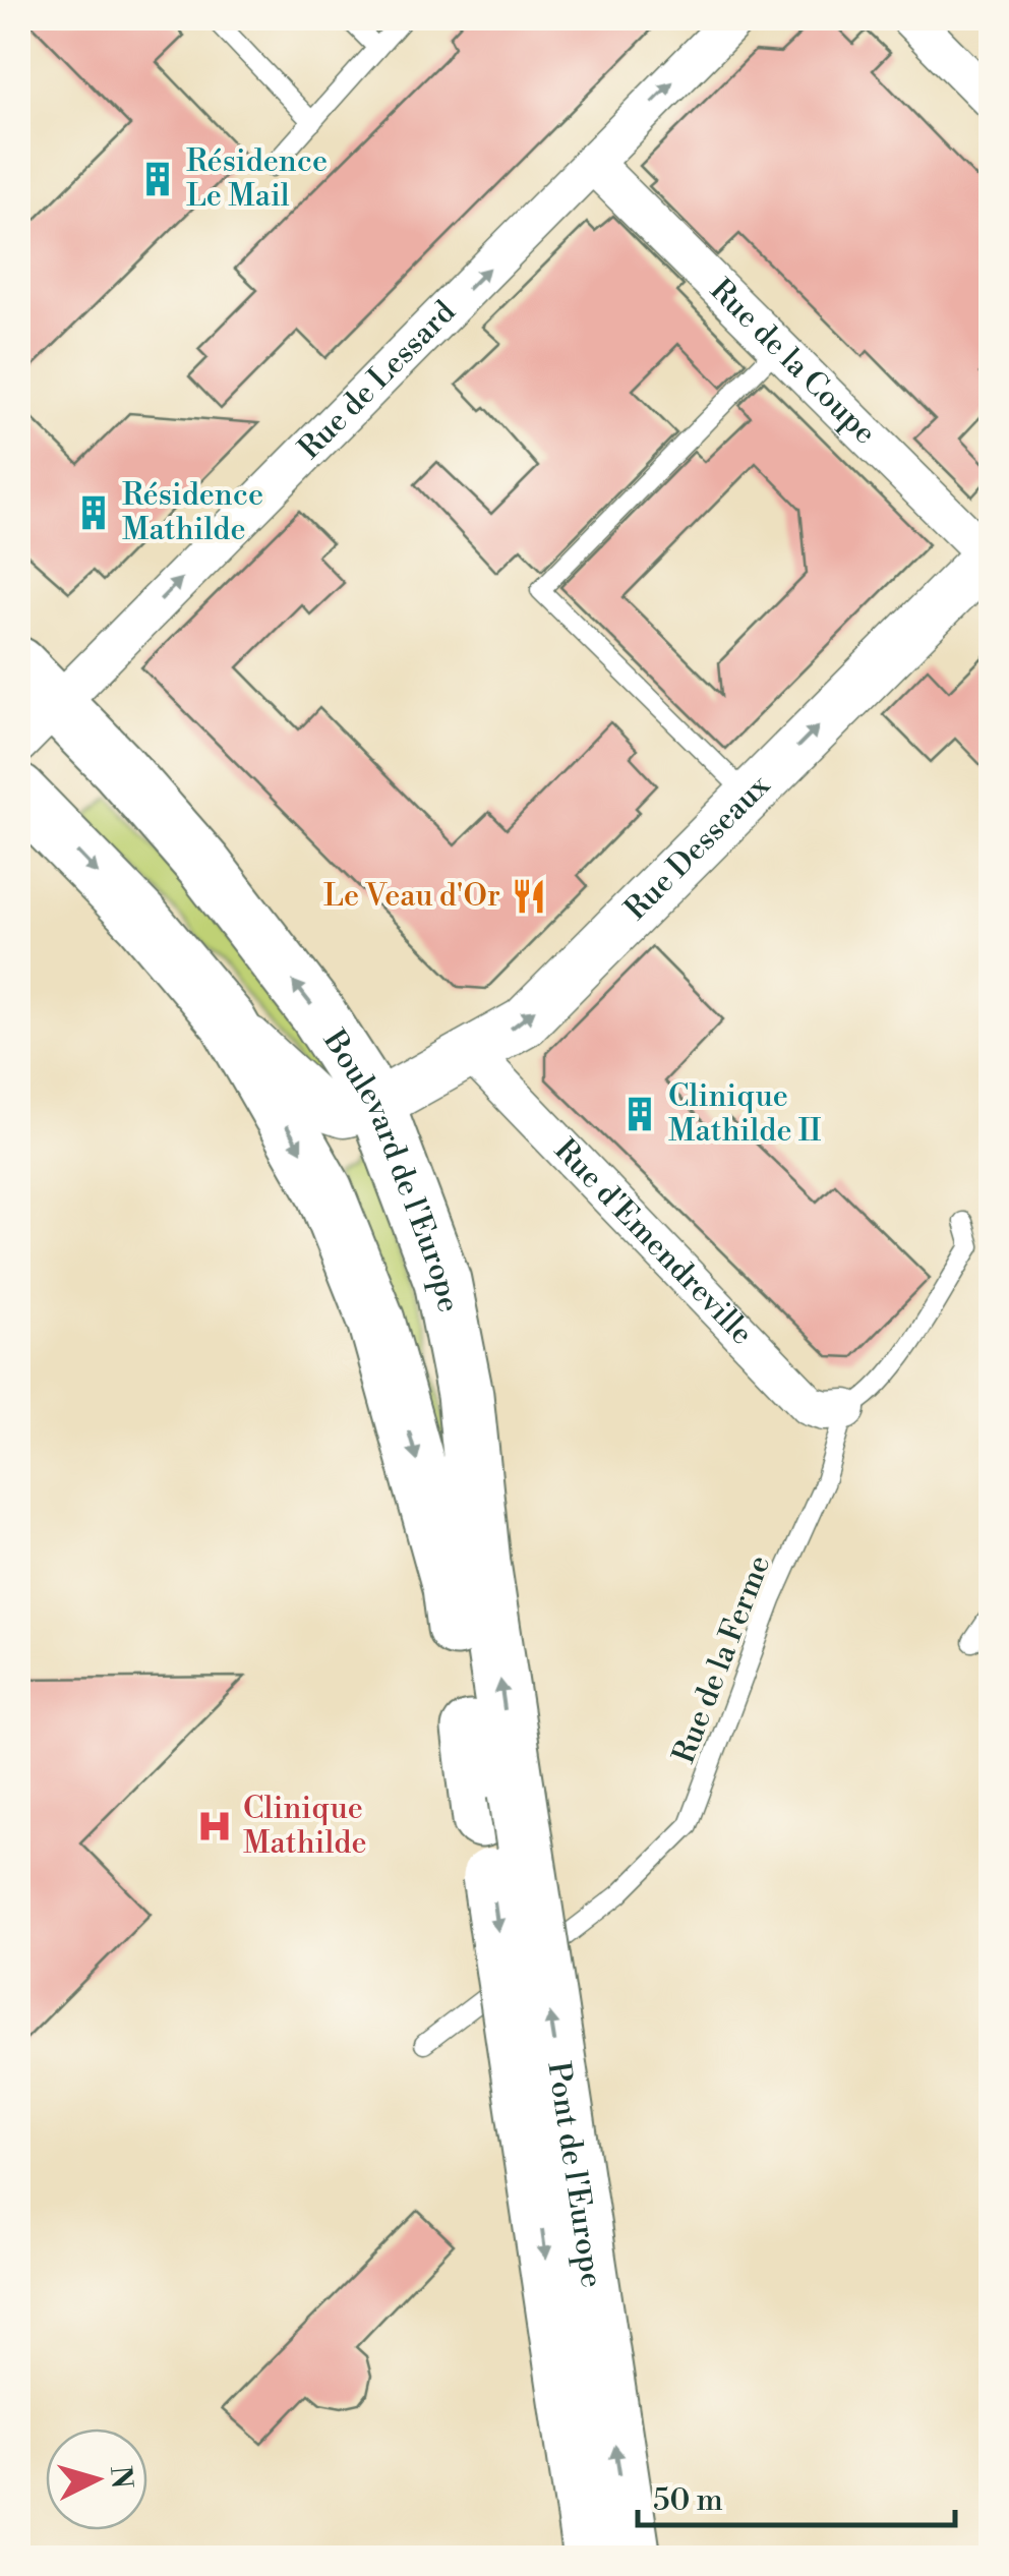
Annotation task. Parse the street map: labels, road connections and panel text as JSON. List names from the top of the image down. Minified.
{"streets":{"main road":["Boulevard de l'Europe","Pont de l'Europe"],"street":["Rue de la Coupe","Rue de Lessard","Rue Desseaux","Rue d'Emendreville"],"lane":["Rue de la Ferme"]},"crossings":[["Rue de la Coupe","Rue de Lessard"],["Rue de la Coupe","Rue Desseaux"],["Rue de Lessard","Boulevard de l'Europe"],["Rue Desseaux","Boulevard de l'Europe"],["Rue Desseaux","Rue d'Emendreville"],["Boulevard de l'Europe","Pont de l'Europe"],["Rue d'Emendreville","Rue de la Ferme"]],"one_way":["Rue de Lessard","Rue Desseaux"],"places":{"building":["Résidence Le Mail","Résidence Mathilde","Clinique Mathilde II"],"restaurant":["Le Veau d'Or"],"hospital":["Clinique Mathilde"]},"scale_bar":"50 m","north":"right"}
